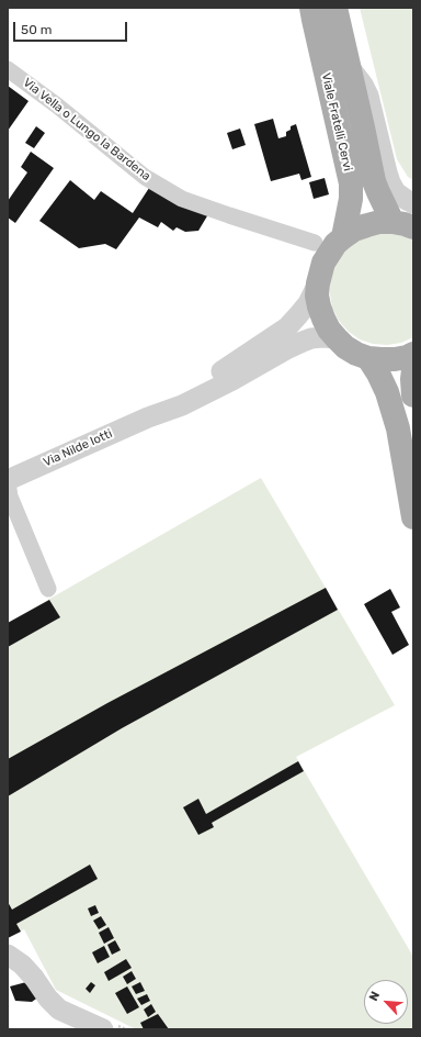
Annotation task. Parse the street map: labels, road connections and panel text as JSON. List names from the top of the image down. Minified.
{"streets":{"main road":["Viale Fratelli Cervi"],"street":["Via Vella o Lungo la Bardena","Via Nilde Iotti"]},"scale_bar":"50 m","north":"top left"}
